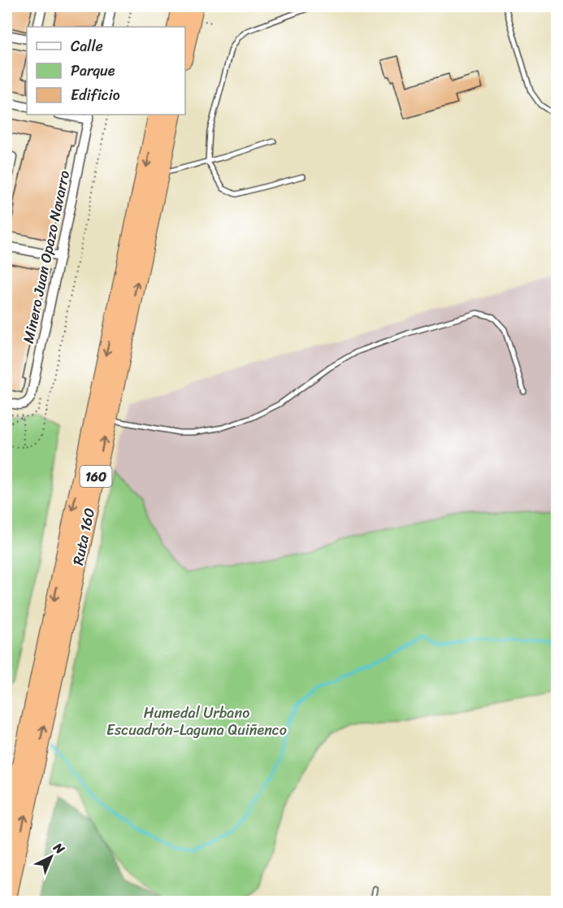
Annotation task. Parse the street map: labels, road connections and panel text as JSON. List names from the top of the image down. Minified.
{"streets":{"highway":["160","Ruta 160"],"street":["Minero Juan Opazo Navarro"]},"parks":["Humedal Urbano Escuadrón-Laguna Quiñenco"],"legend":["Calle","Parque","Edificio"],"north":"top right"}
